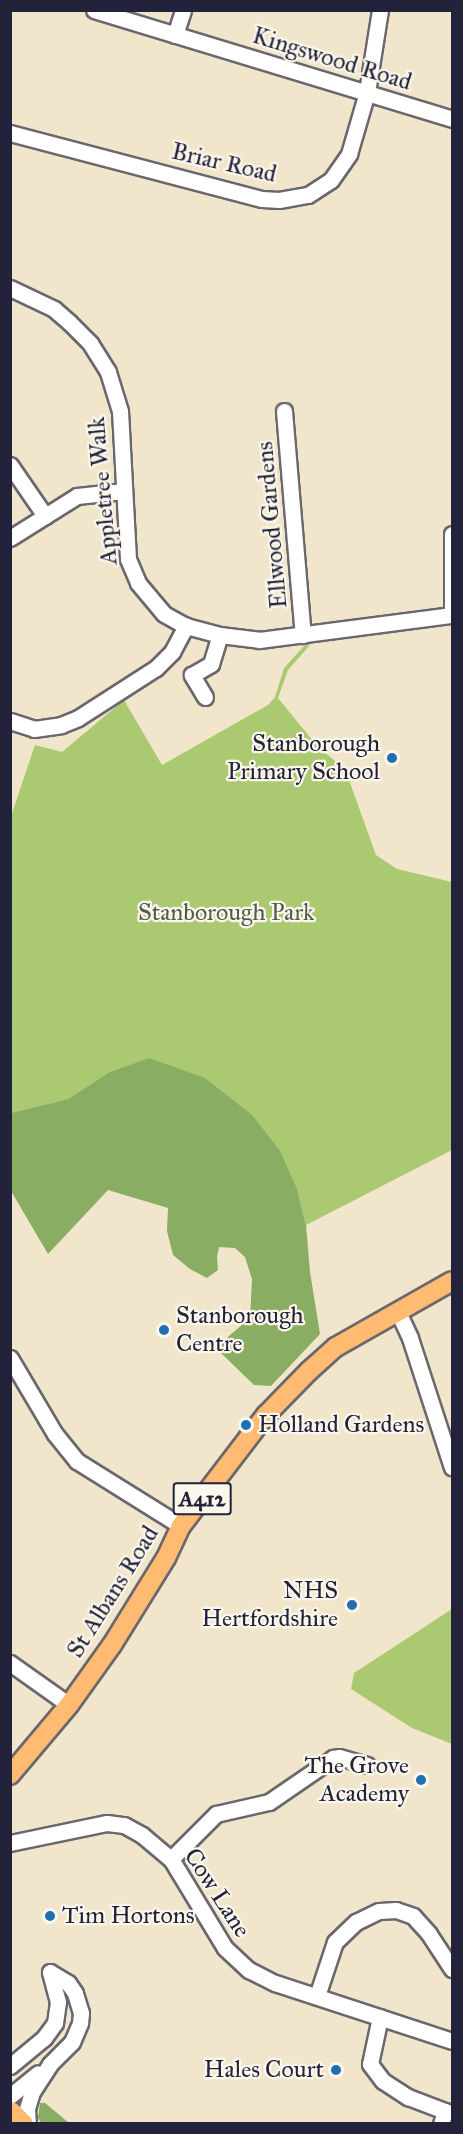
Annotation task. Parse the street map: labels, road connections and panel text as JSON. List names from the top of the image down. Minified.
{"streets":{"main road":["A412","St Albans Road"],"street":["Kingswood Road","Briar Road","Appletree Walk","Ellwood Gardens","Cow Lane"]},"crossings":[["Kingswood Road","Briar Road"],["Appletree Walk","Ellwood Gardens"]],"parks":["Stanborough Park"],"places":["Stanborough Primary School","Stanborough Centre","Holland Gardens","NHS Hertfordshire","The Grove Academy","Tim Hortons","Hales Court"]}
